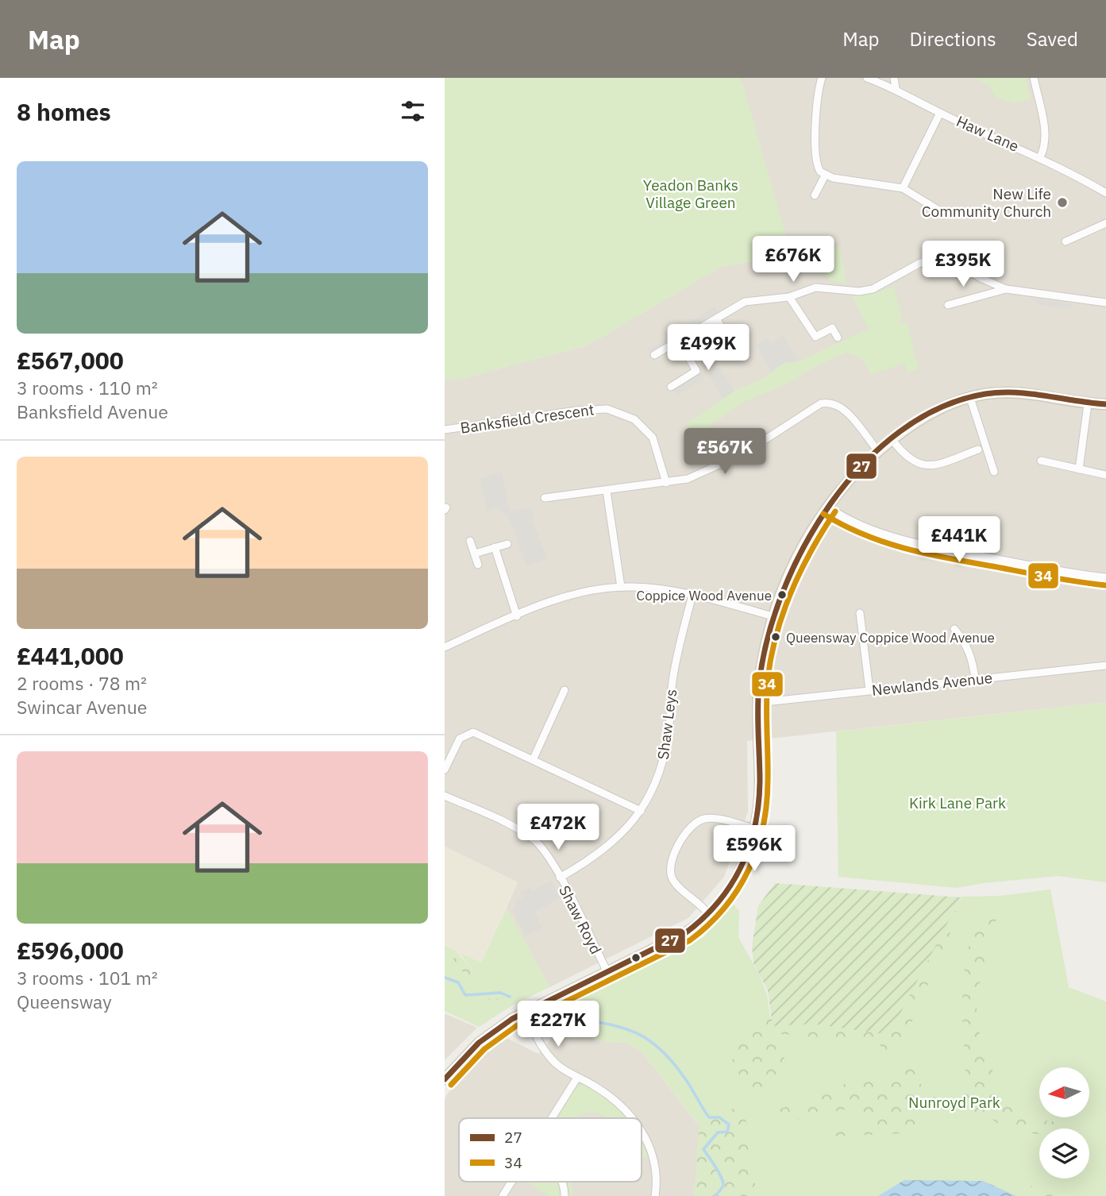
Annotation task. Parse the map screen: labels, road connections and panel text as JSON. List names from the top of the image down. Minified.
{"streets":{"street":["Haw Lane","Banksfield Crescent","Newlands Avenue","Shaw Leys","Shaw Royd"]},"crossings":[["Shaw Leys","Shaw Royd"]],"parks":["Yeadon Banks Village Green","Kirk Lane Park","Nunroyd Park"],"places":["New Life Community Church","Coppice Wood Avenue","Queensway Coppice Wood Avenue"],"lines":["transit line 27","transit line 34"],"legend":["27","34"],"north":"left","page":{"header":"Map","nav":["Map","Directions","Saved"],"heading":"8 homes","list":[{"name":"£567,000","note":"3 rooms · 110 m² · Banksfield Avenue"},{"name":"£441,000","note":"2 rooms · 78 m² · Swincar Avenue"},{"name":"£596,000","note":"3 rooms · 101 m² · Queensway"}],"price":["£676K","£395K","£499K","£567K","£441K","£472K","£596K","£227K"]}}
